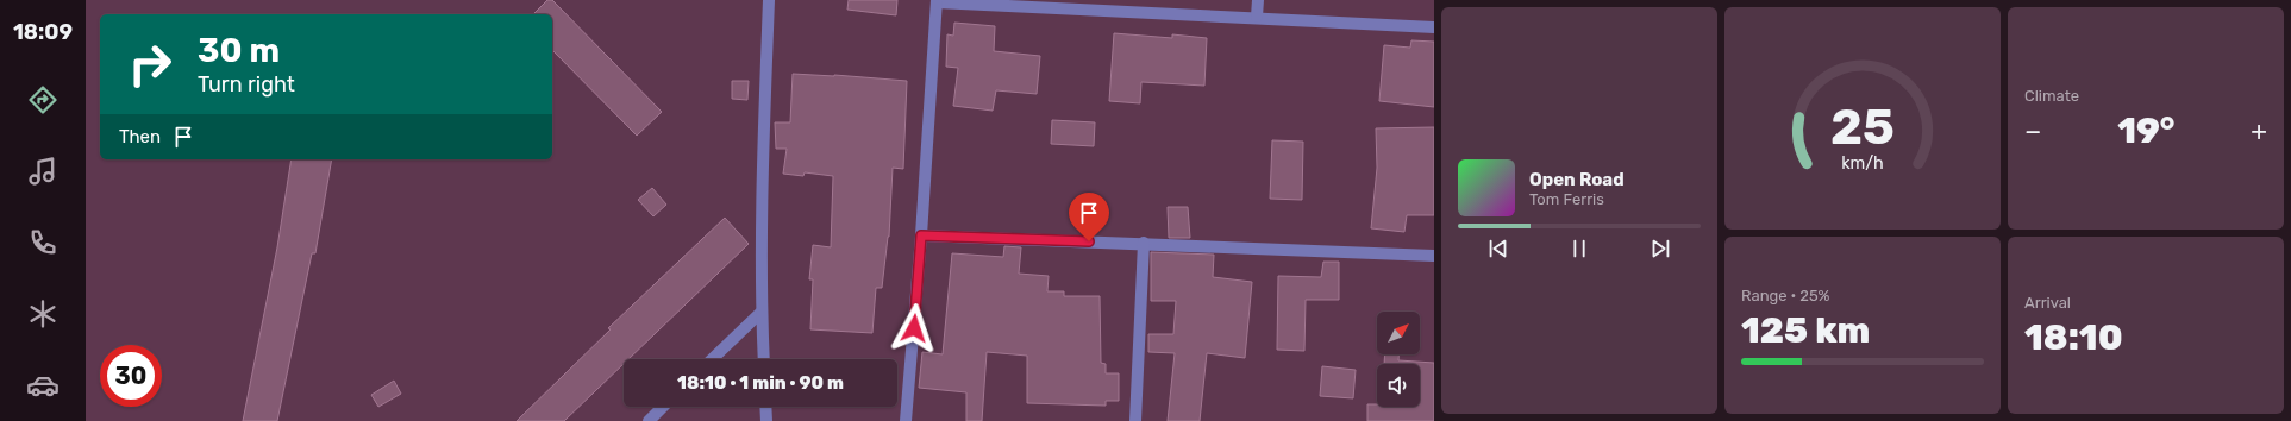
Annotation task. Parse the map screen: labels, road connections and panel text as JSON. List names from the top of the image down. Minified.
{"north":"top right","page":{"tabs":"18:09","tile":["Climate",["Range · 25%","125 km"],["Arrival","18:10"]],"turn":["30 m","Turn right"],"heat":["−","19°","+"],"then":"Then","song":["Open Road","Tom Ferris"],"limit":"30","trip":"18:10 · 1 min · 90 m","gauge":["25","km/h"]}}
